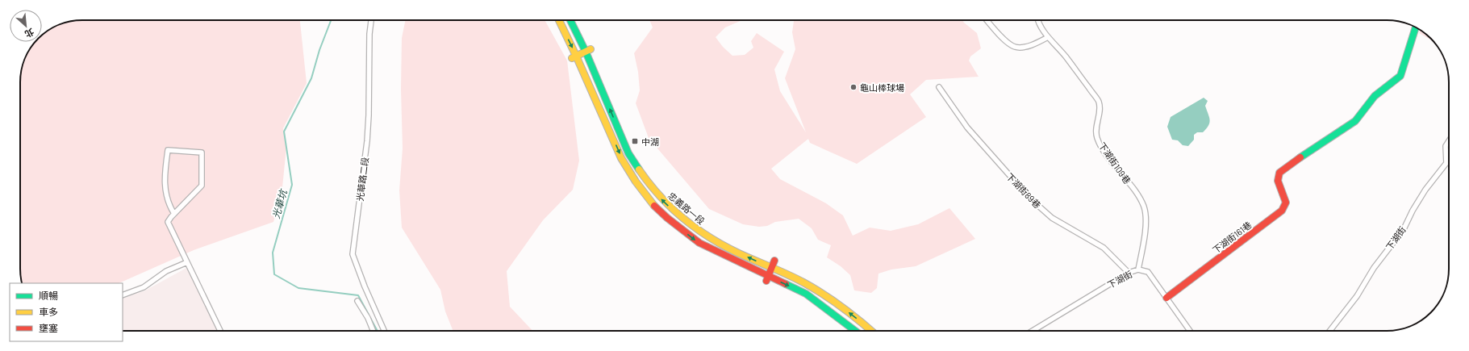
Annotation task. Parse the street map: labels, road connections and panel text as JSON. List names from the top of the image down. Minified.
{"streets":{"main road":["忠義路一段","下湖街161巷"],"street":["下湖街109巷","光華路二段","下湖街89巷","下湖街"]},"crossings":[["下湖街109巷","下湖街"],["下湖街89巷","下湖街"],["下湖街161巷","下湖街"]],"water":["光華坑"],"places":{"other":["龜山棒球場"],"transit":["中湖"]},"legend":["順暢","車多","壅塞"],"north":"bottom right"}
